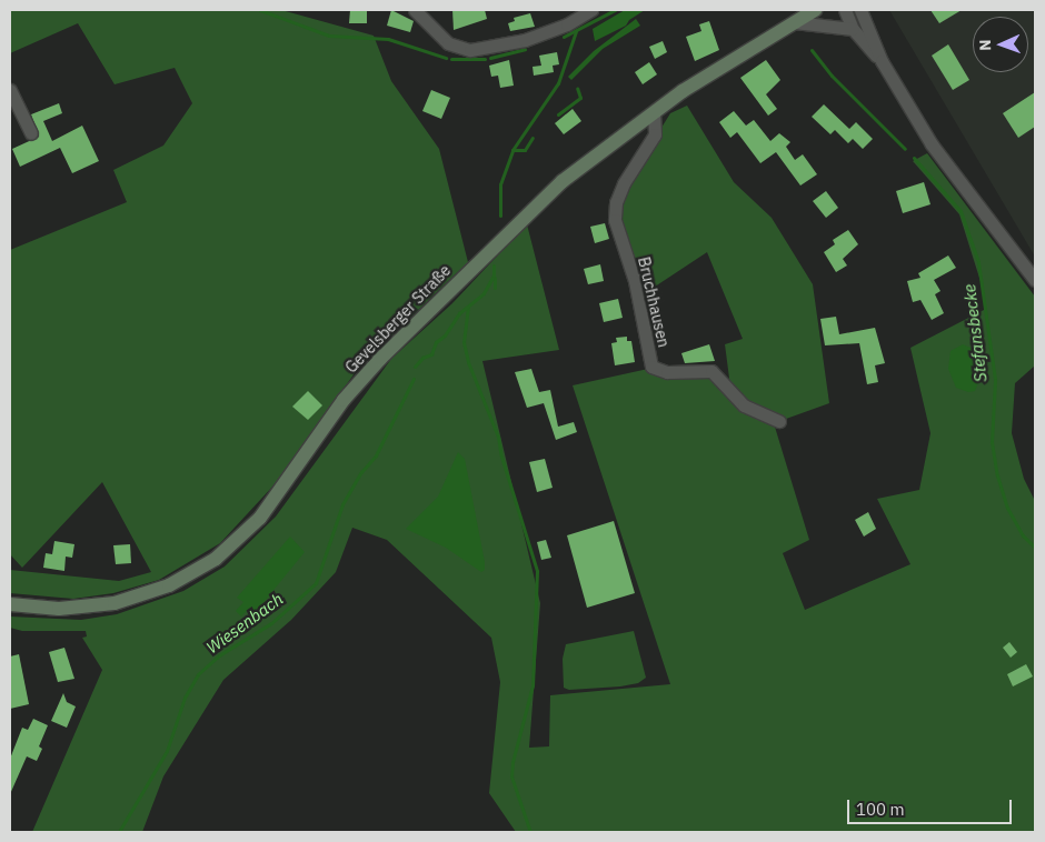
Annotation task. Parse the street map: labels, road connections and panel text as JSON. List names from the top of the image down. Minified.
{"streets":{"main road":["Gevelsberger Straße"],"street":["Bruchhausen"]},"crossings":[["Bruchhausen","Gevelsberger Straße"]],"water":["Stefansbecke","Wiesenbach"],"scale_bar":"100 m","north":"left"}
